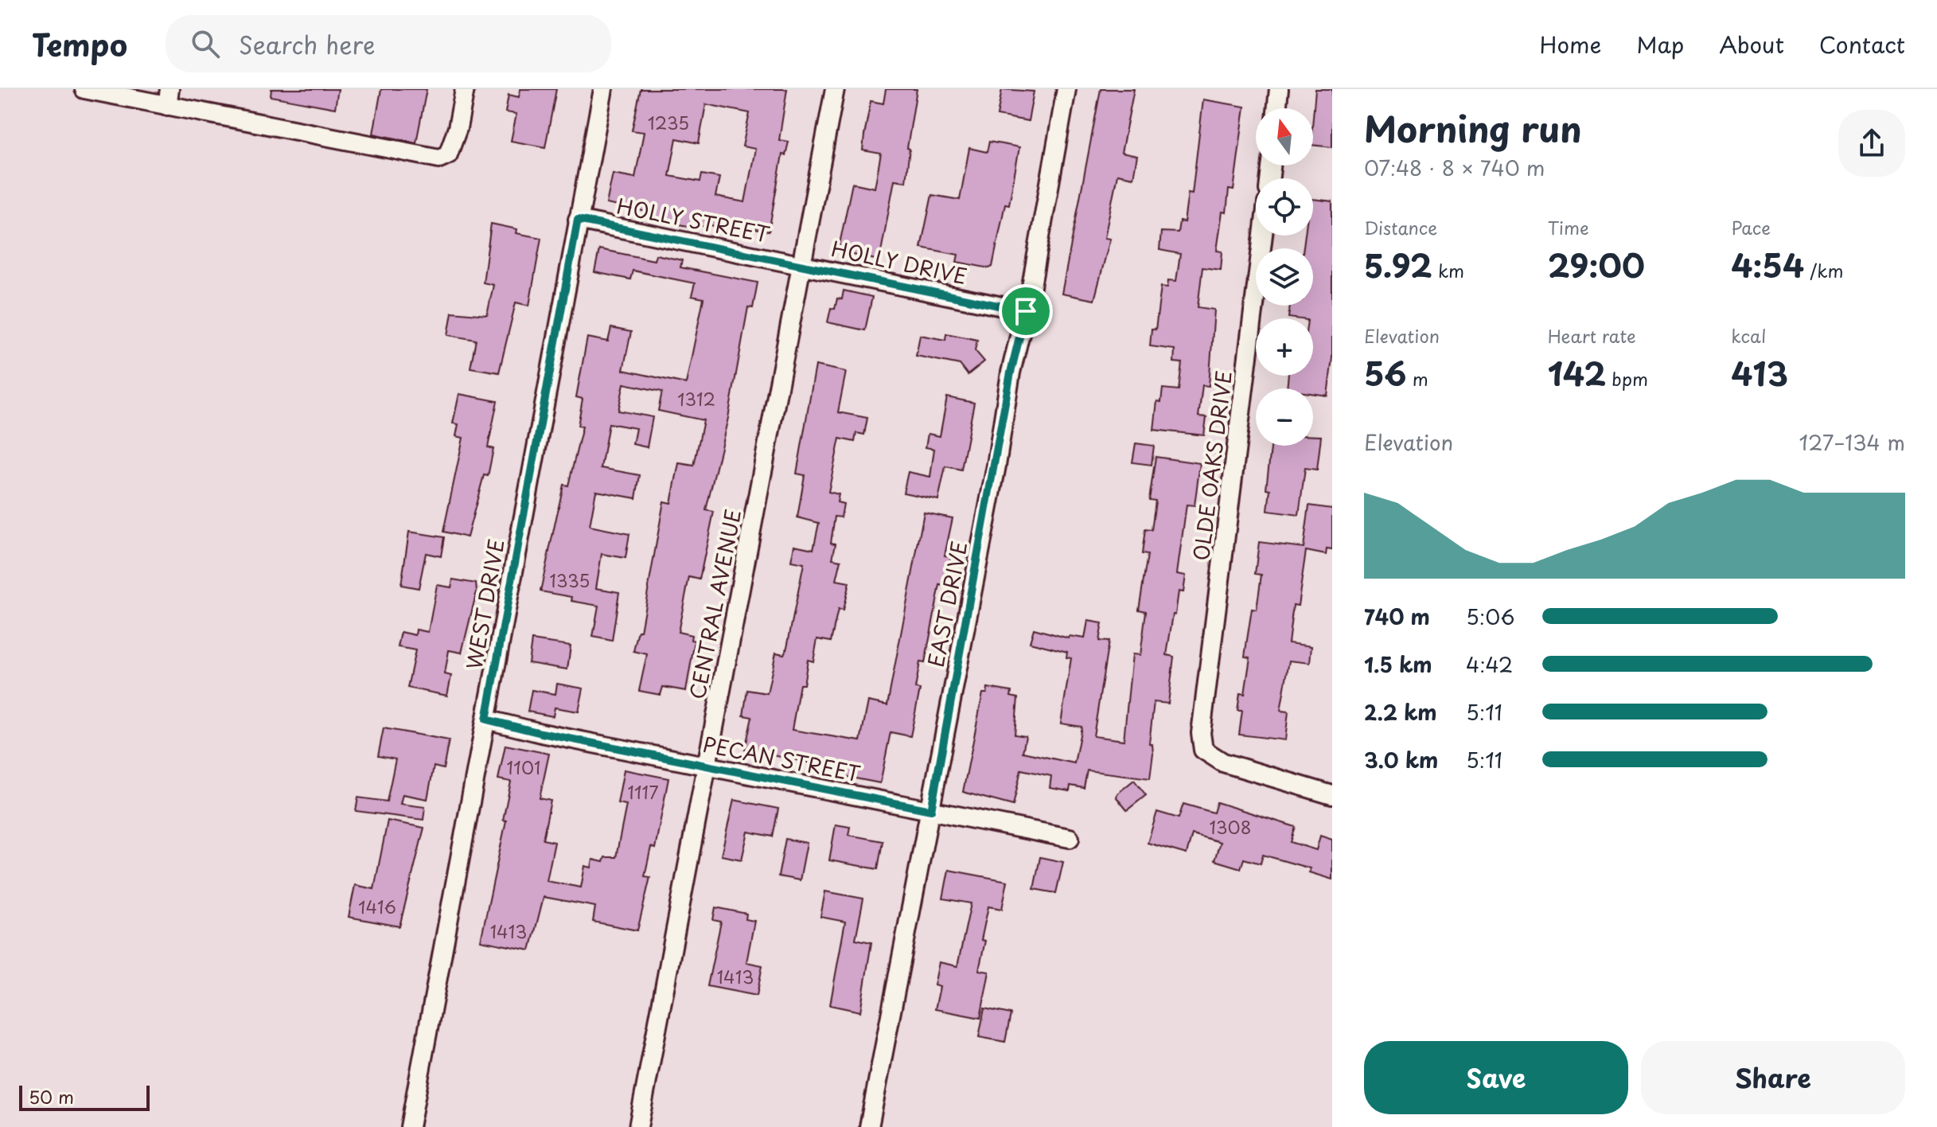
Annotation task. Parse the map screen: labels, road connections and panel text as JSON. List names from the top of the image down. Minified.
{"streets":{"street":["HOLLY STREET","HOLLY DRIVE","OLDE OAKS DRIVE","WEST DRIVE","CENTRAL AVENUE","EAST DRIVE","PECAN STREET"]},"crossings":[["HOLLY STREET","HOLLY DRIVE"],["HOLLY STREET","WEST DRIVE"],["HOLLY STREET","CENTRAL AVENUE"],["HOLLY DRIVE","CENTRAL AVENUE"],["HOLLY DRIVE","EAST DRIVE"],["WEST DRIVE","PECAN STREET"],["CENTRAL AVENUE","PECAN STREET"],["EAST DRIVE","PECAN STREET"]],"house_numbers":["1235","1312","1335","1101","1117","1308","1416","1413","1413"],"scale_bar":"50 m","north":"top","page":{"header":"Tempo","search":"Search here","nav":["Home","Map","About","Contact"],"heading":["Morning run","07:48 · 8 × 740 m"],"map_buttons":["+","−"],"stats":[["Distance","5.92 km"],["Time","29:00"],["Pace","4:54 /km"],["Elevation","56 m"],["Heart rate","142 bpm"],["kcal","413"]],"chart":["Elevation","127–134 m"],"list":[{"name":"740 m","note":"5:06"},{"name":"1.5 km","note":"4:42"},{"name":"2.2 km","note":"5:11"},{"name":"3.0 km","note":"5:11"}],"buttons":["Save","Share"],"scale":"50 m"}}
